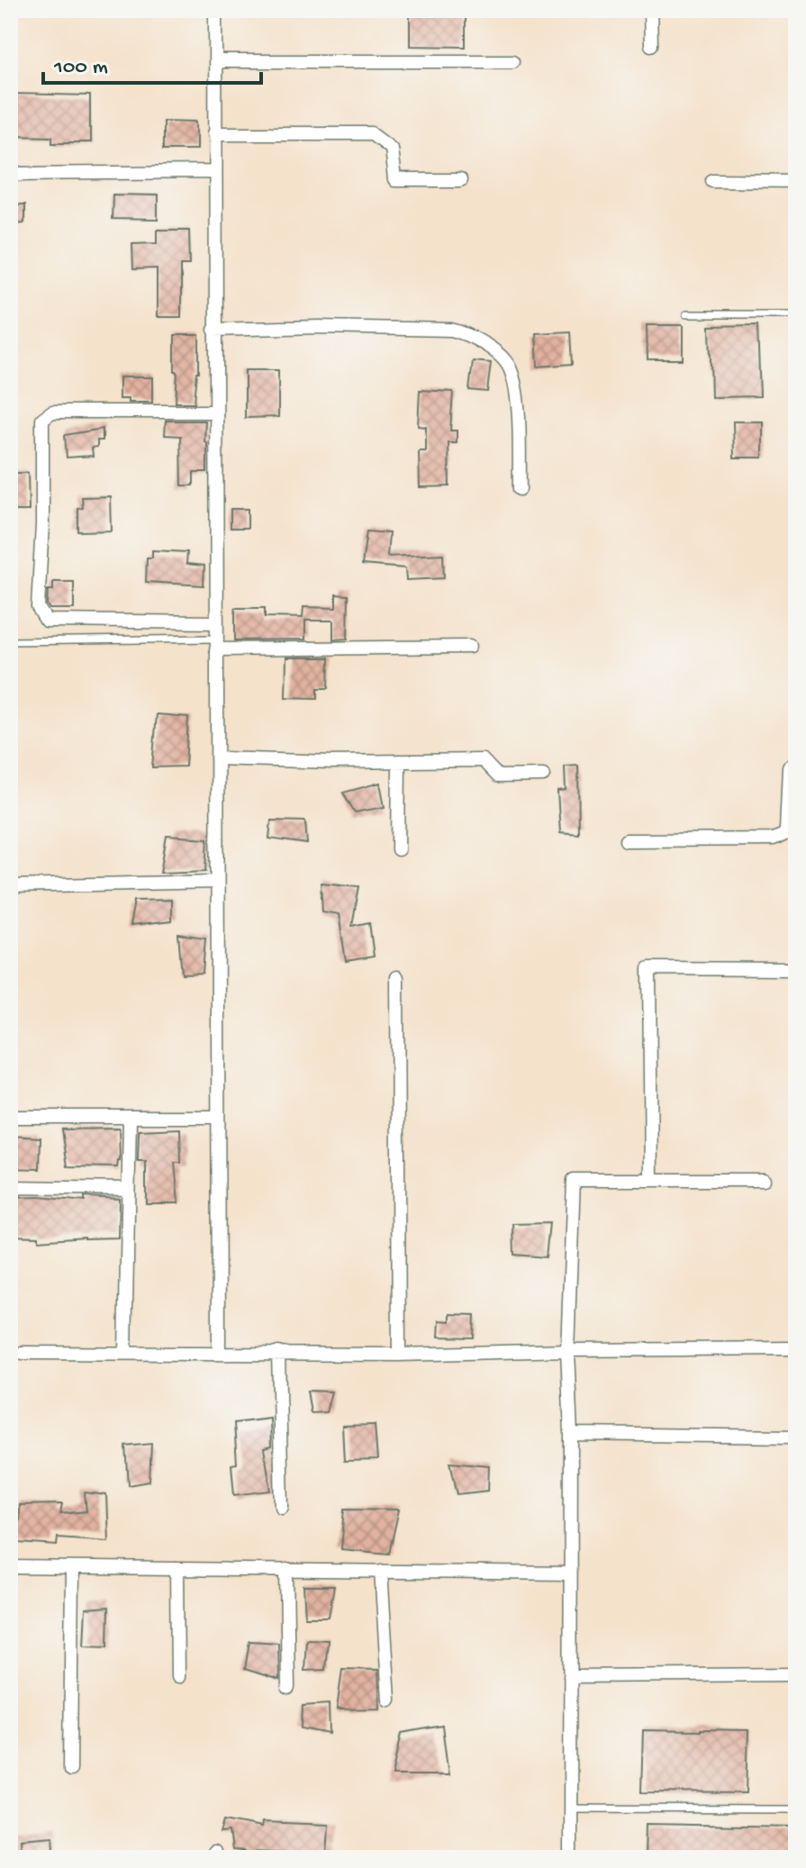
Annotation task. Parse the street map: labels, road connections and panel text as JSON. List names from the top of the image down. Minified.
{"scale_bar":"100 m"}
